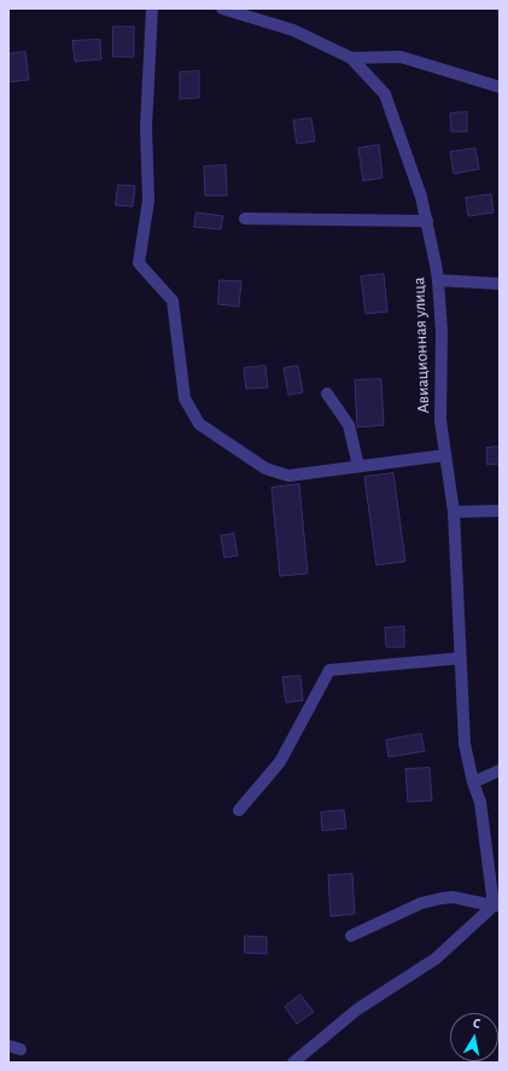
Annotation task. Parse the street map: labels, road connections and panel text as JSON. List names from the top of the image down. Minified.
{"streets":{"street":["Авиационная улица"]},"north":"top"}
